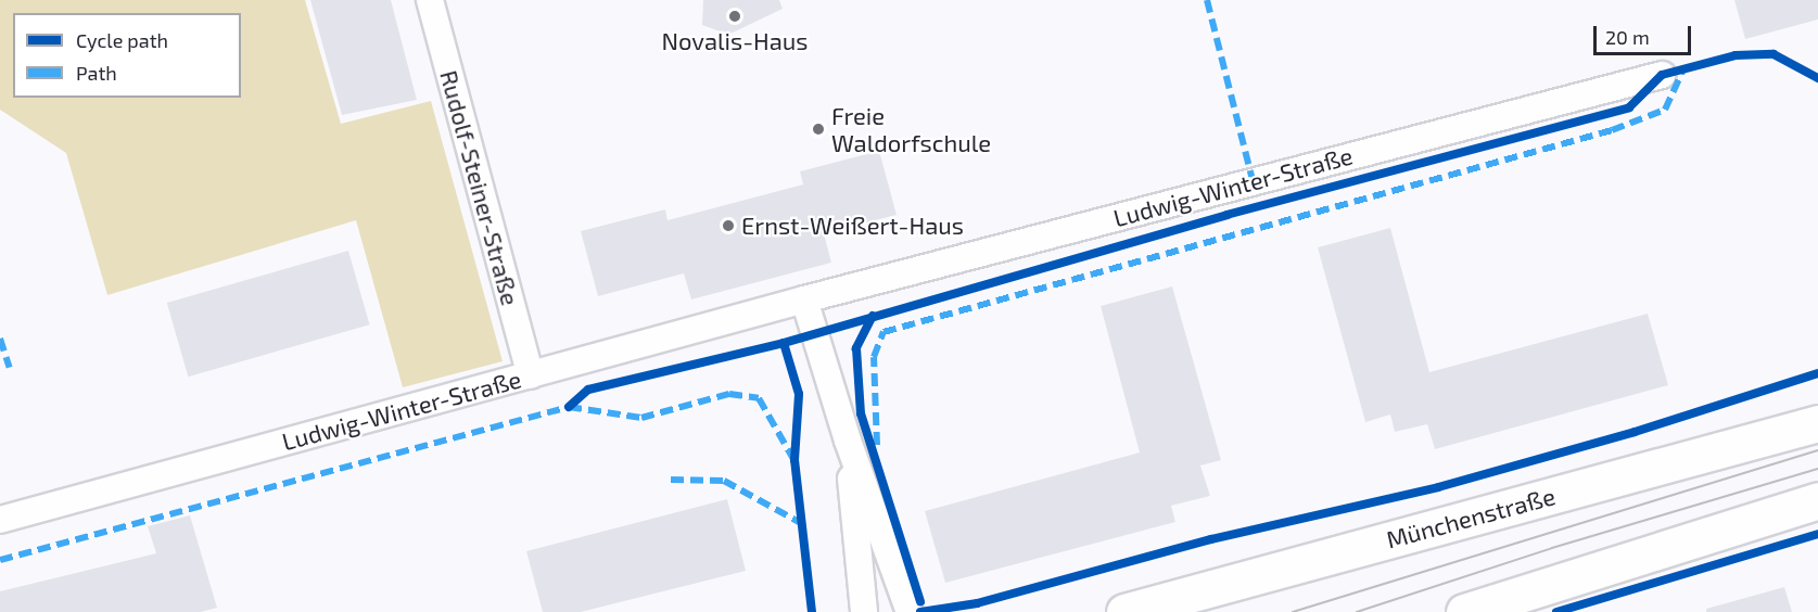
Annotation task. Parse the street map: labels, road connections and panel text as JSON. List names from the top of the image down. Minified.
{"streets":{"main road":["Münchenstraße"],"street":["Ludwig-Winter-Straße","Rudolf-Steiner-Straße"]},"crossings":[["Ludwig-Winter-Straße","Rudolf-Steiner-Straße"]],"places":["Novalis-Haus","Freie Waldorfschule","Ernst-Weißert-Haus"],"legend":["Cycle path","Path"],"scale_bar":"20 m"}
